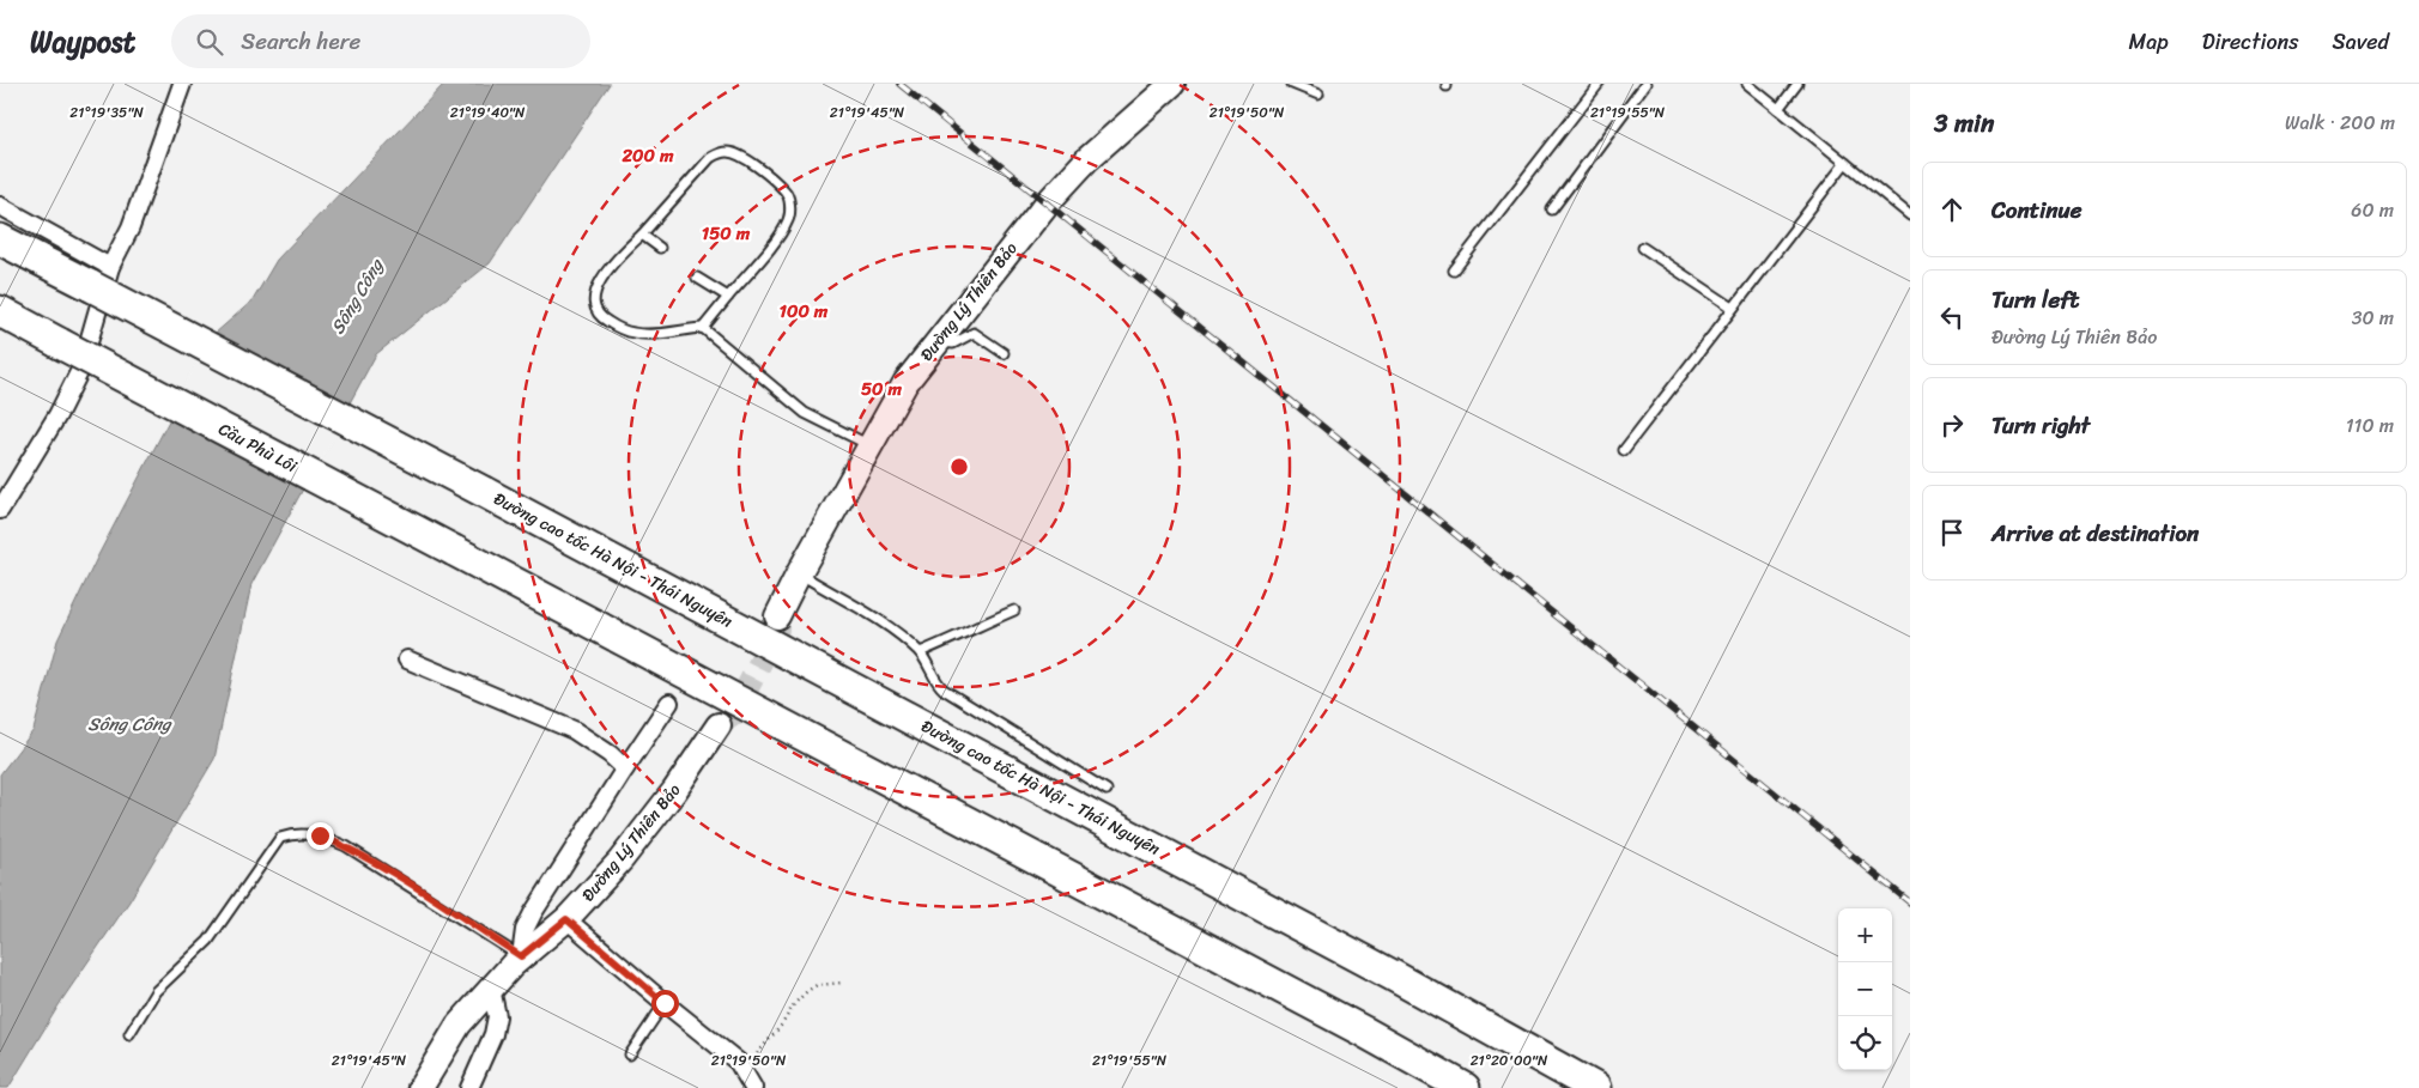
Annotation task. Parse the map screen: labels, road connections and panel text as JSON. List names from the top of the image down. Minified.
{"streets":{"highway":["Cầu Phù Lôi","Đường cao tốc Hà Nội - Thái Nguyên"],"main road":["Đường Lý Thiên Bảo"]},"water":["Sông Công"],"page":{"header":"Waypost","search":"Search here","nav":["Map","Directions","Saved"],"heading":["3 min","Walk · 200 m"],"list":[["Continue","60 m"],["Turn left","Đường Lý Thiên Bảo","30 m"],["Turn right","110 m"],"Arrive at destination"],"map_buttons":["+","−"]},"coordinates":["21°19'35\"N","21°19'40\"N","21°19'45\"N","21°19'50\"N","21°19'55\"N","21°20'00\"N"],"rings":["200 m","150 m","100 m","50 m"]}
